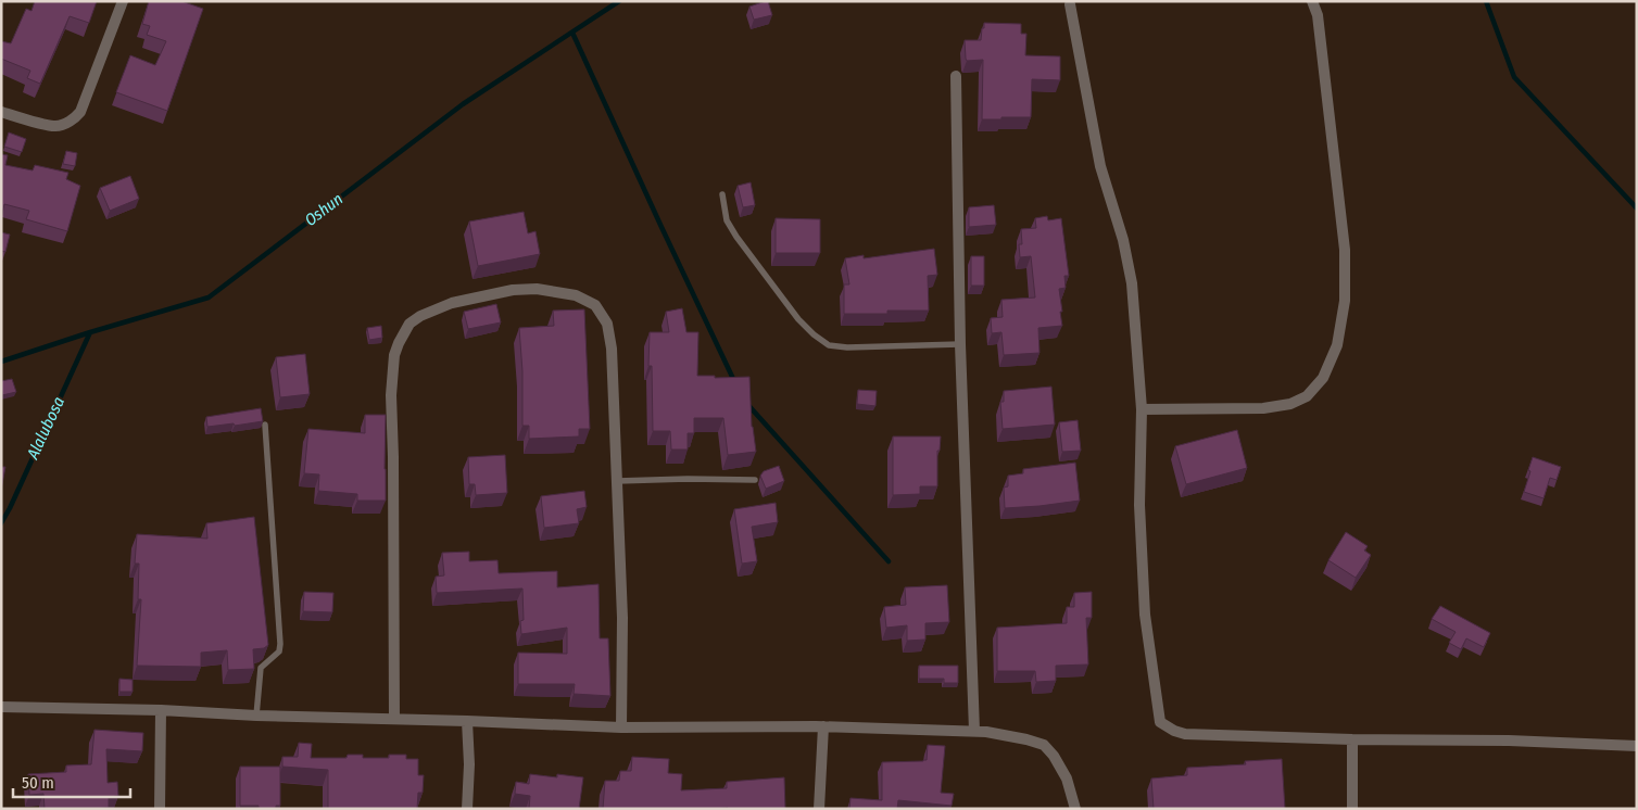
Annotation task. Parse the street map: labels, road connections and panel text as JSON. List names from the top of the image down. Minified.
{"water":["Oshun","Alalubosa"],"scale_bar":"50 m"}
